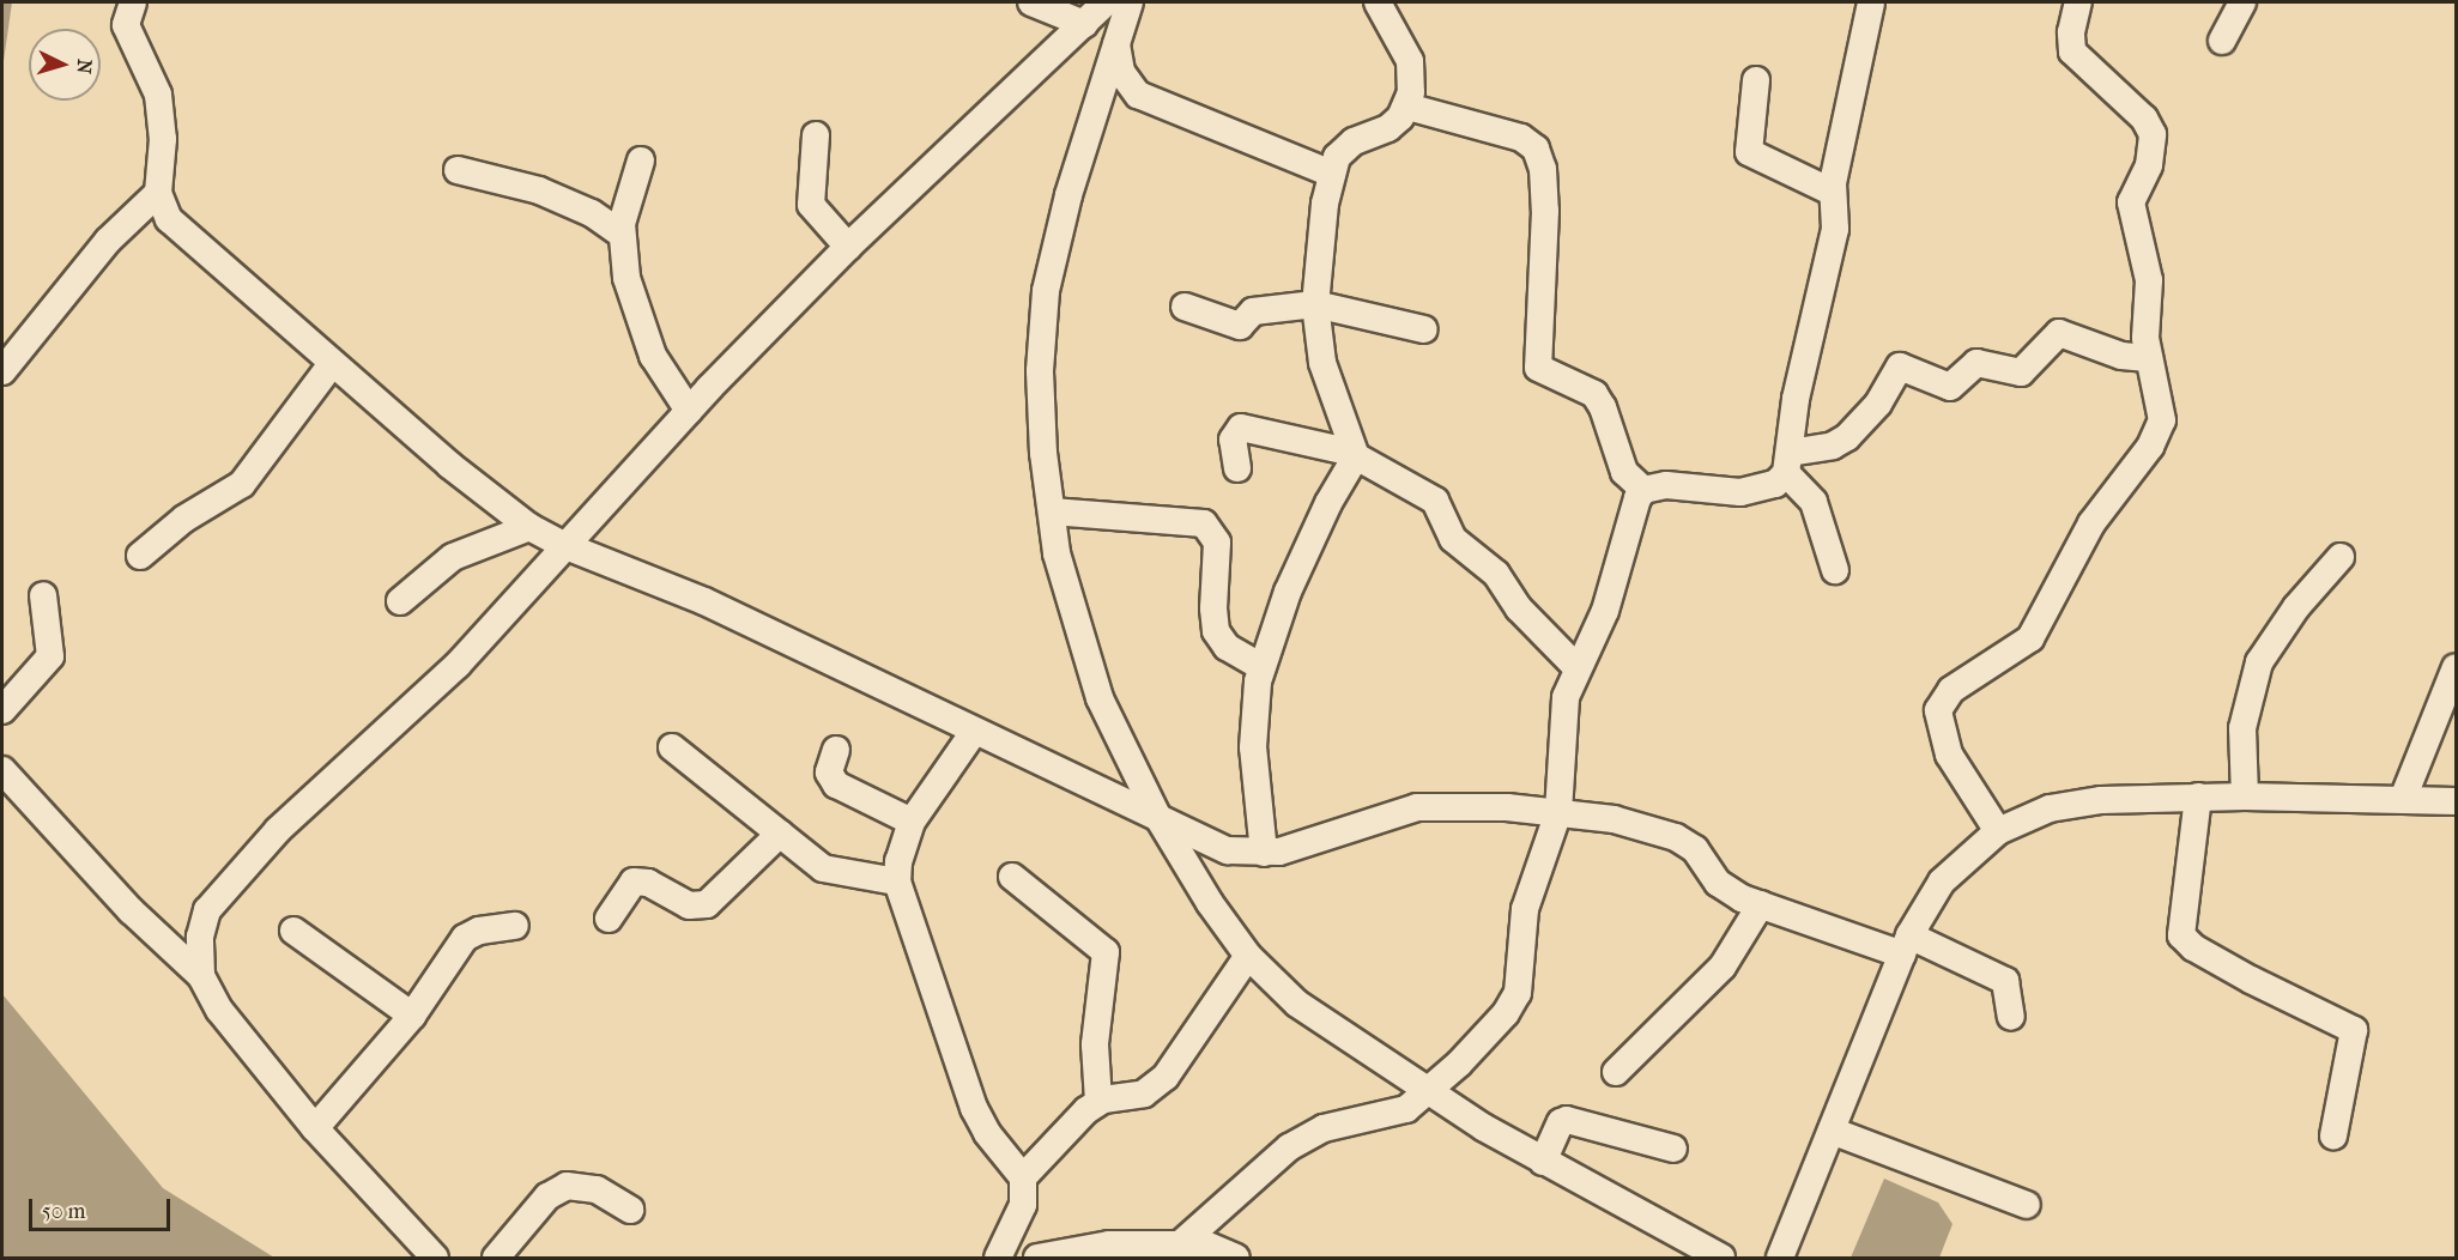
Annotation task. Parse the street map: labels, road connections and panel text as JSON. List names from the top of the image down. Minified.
{"scale_bar":"50 m","north":"right"}
